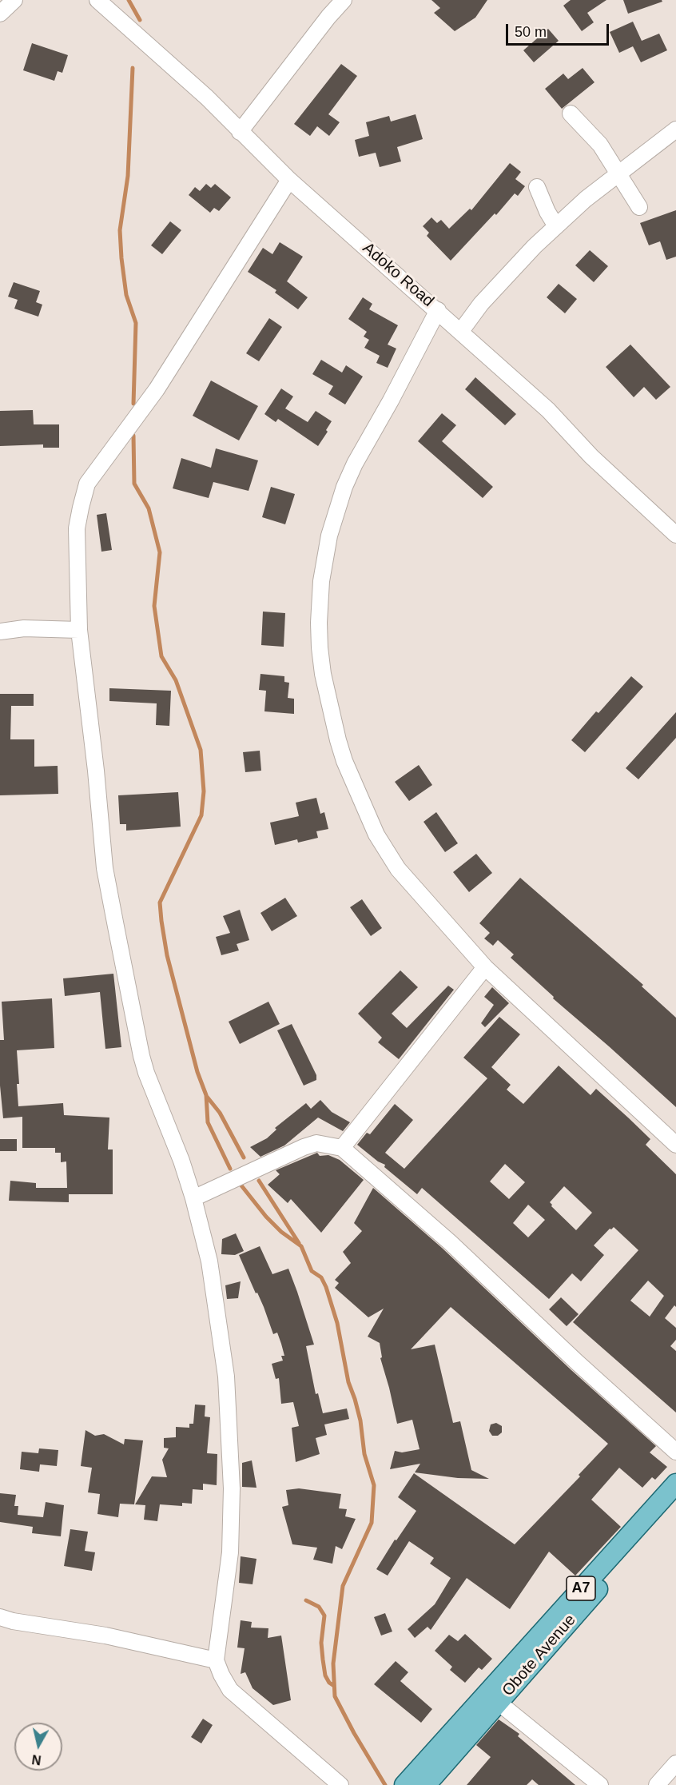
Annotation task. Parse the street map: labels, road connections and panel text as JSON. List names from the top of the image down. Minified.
{"streets":{"main road":["A7","Obote Avenue"],"street":["Adoko Road"]},"crossings":[["A7","Obote Avenue"]],"scale_bar":"50 m","north":"bottom"}
